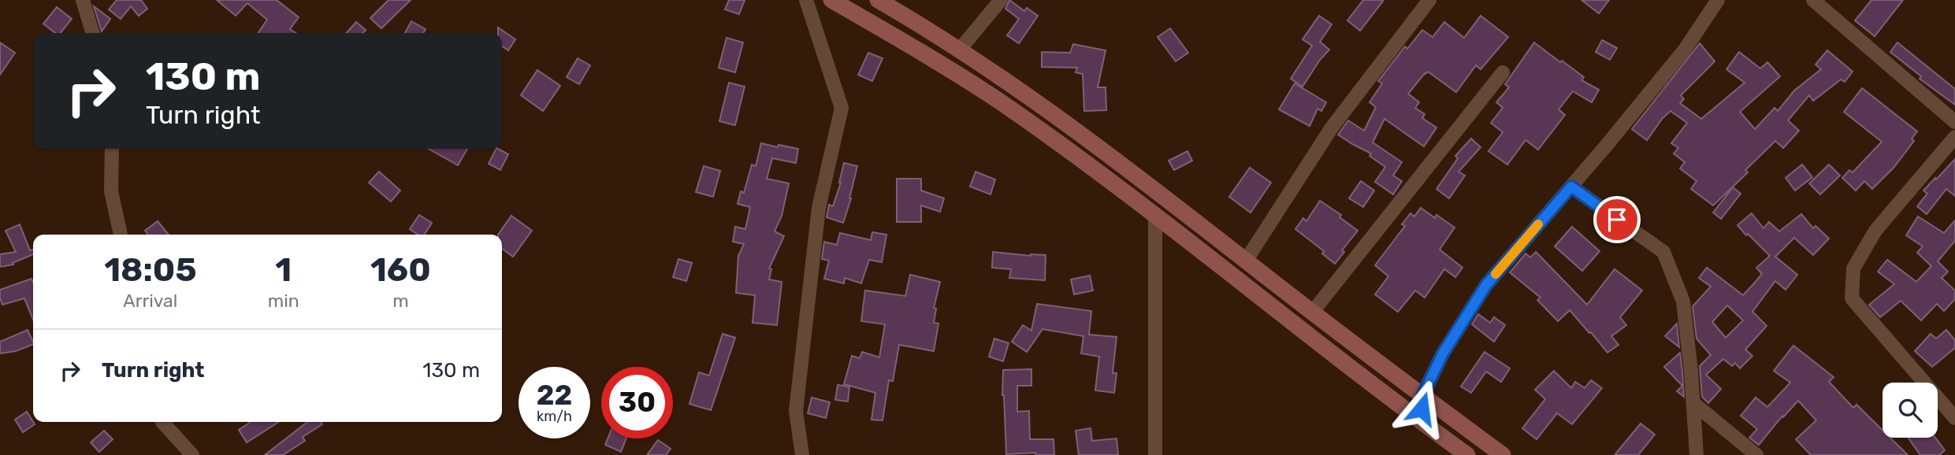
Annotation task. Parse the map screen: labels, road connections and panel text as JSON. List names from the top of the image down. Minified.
{"page":{"turn":["130 m","Turn right"],"eta":["18:05","Arrival","1","min","160","m"],"list":[{"name":"Turn right","value":"130 m"}],"speed":"22 km/h","limit":"30"}}
